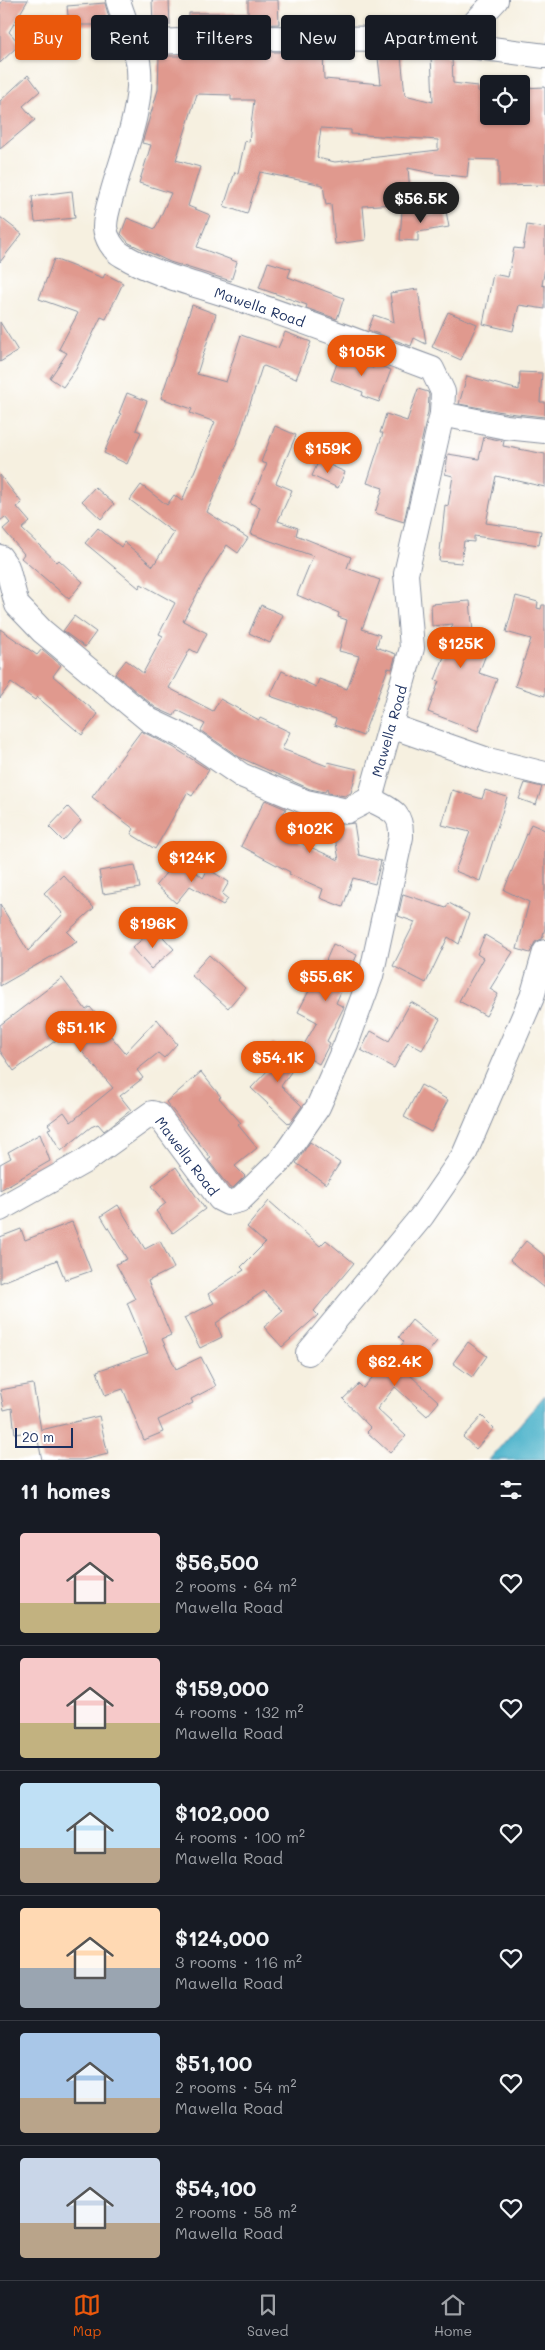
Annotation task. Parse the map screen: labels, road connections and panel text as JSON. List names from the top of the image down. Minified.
{"streets":{"street":["Mawella Road"]},"scale_bar":"20 m","page":{"chip":["Buy","Rent","Filters","New","Apartment"],"price":["$56.5K","$105K","$159K","$125K","$102K","$124K","$196K","$55.6K","$51.1K","$54.1K","$62.4K"],"scale":"20 m","heading":"11 homes","list":[{"name":"$56,500","note":"2 rooms · 64 m² · Mawella Road"},{"name":"$159,000","note":"4 rooms · 132 m² · Mawella Road"},{"name":"$102,000","note":"4 rooms · 100 m² · Mawella Road"},{"name":"$124,000","note":"3 rooms · 116 m² · Mawella Road"},{"name":"$51,100","note":"2 rooms · 54 m² · Mawella Road"},{"name":"$54,100","note":"2 rooms · 58 m² · Mawella Road"}],"tabs":["Map","Saved","Home"]}}
